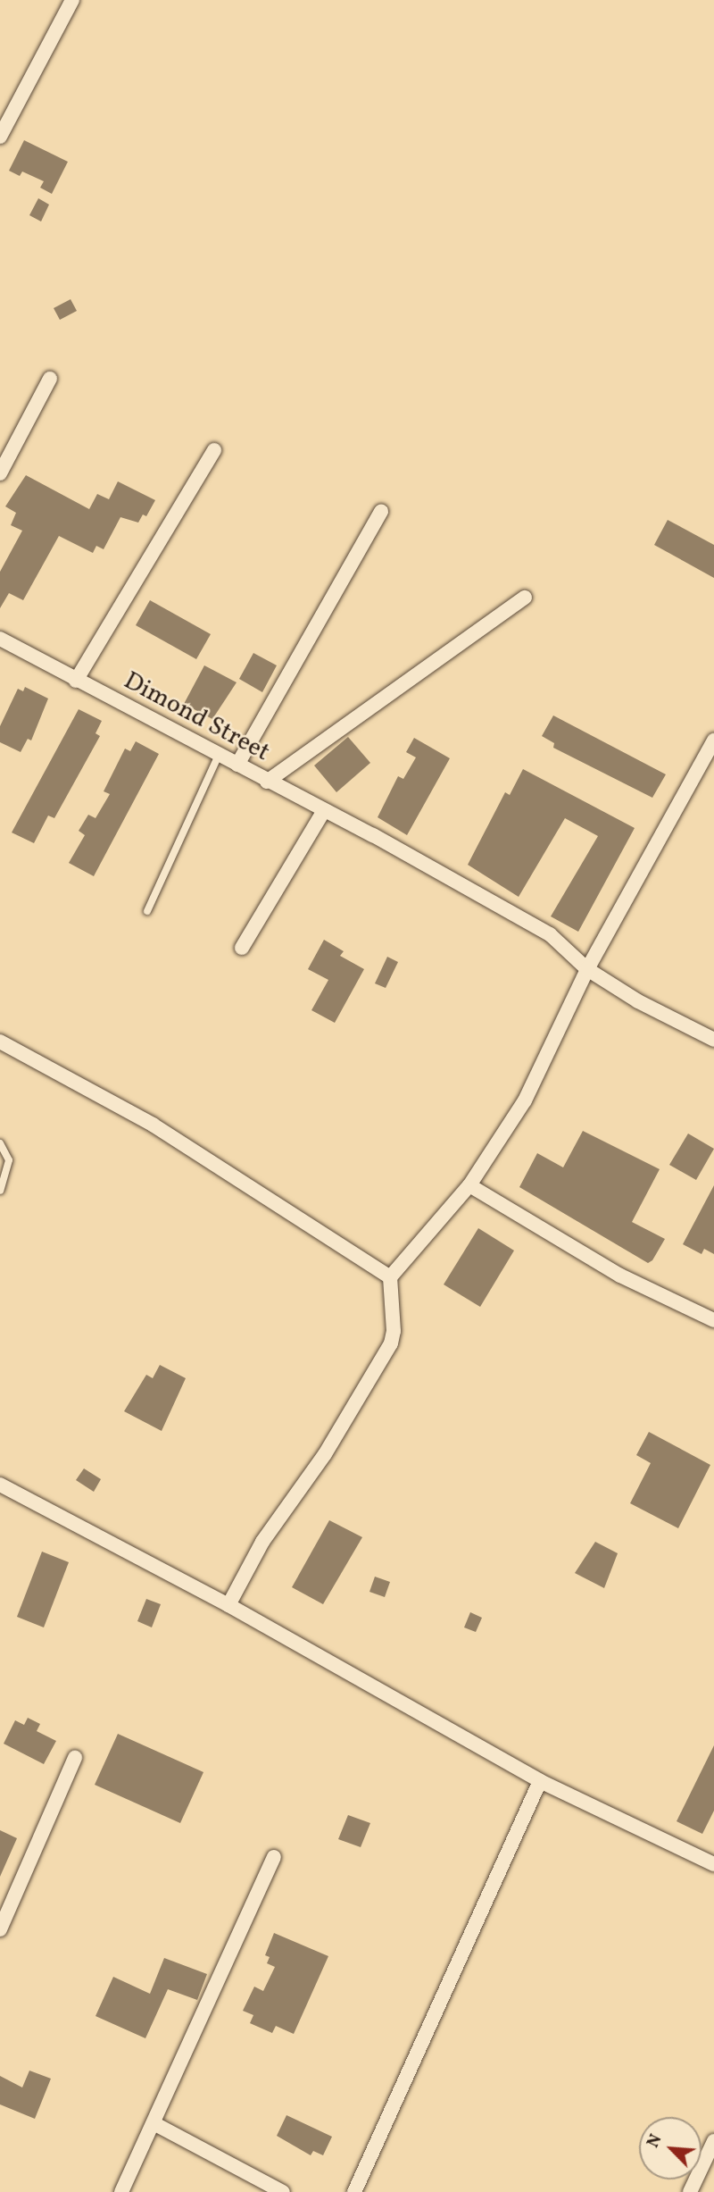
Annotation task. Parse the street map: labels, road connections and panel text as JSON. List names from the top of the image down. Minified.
{"streets":{"street":["Dimond Street"]},"north":"top left"}
